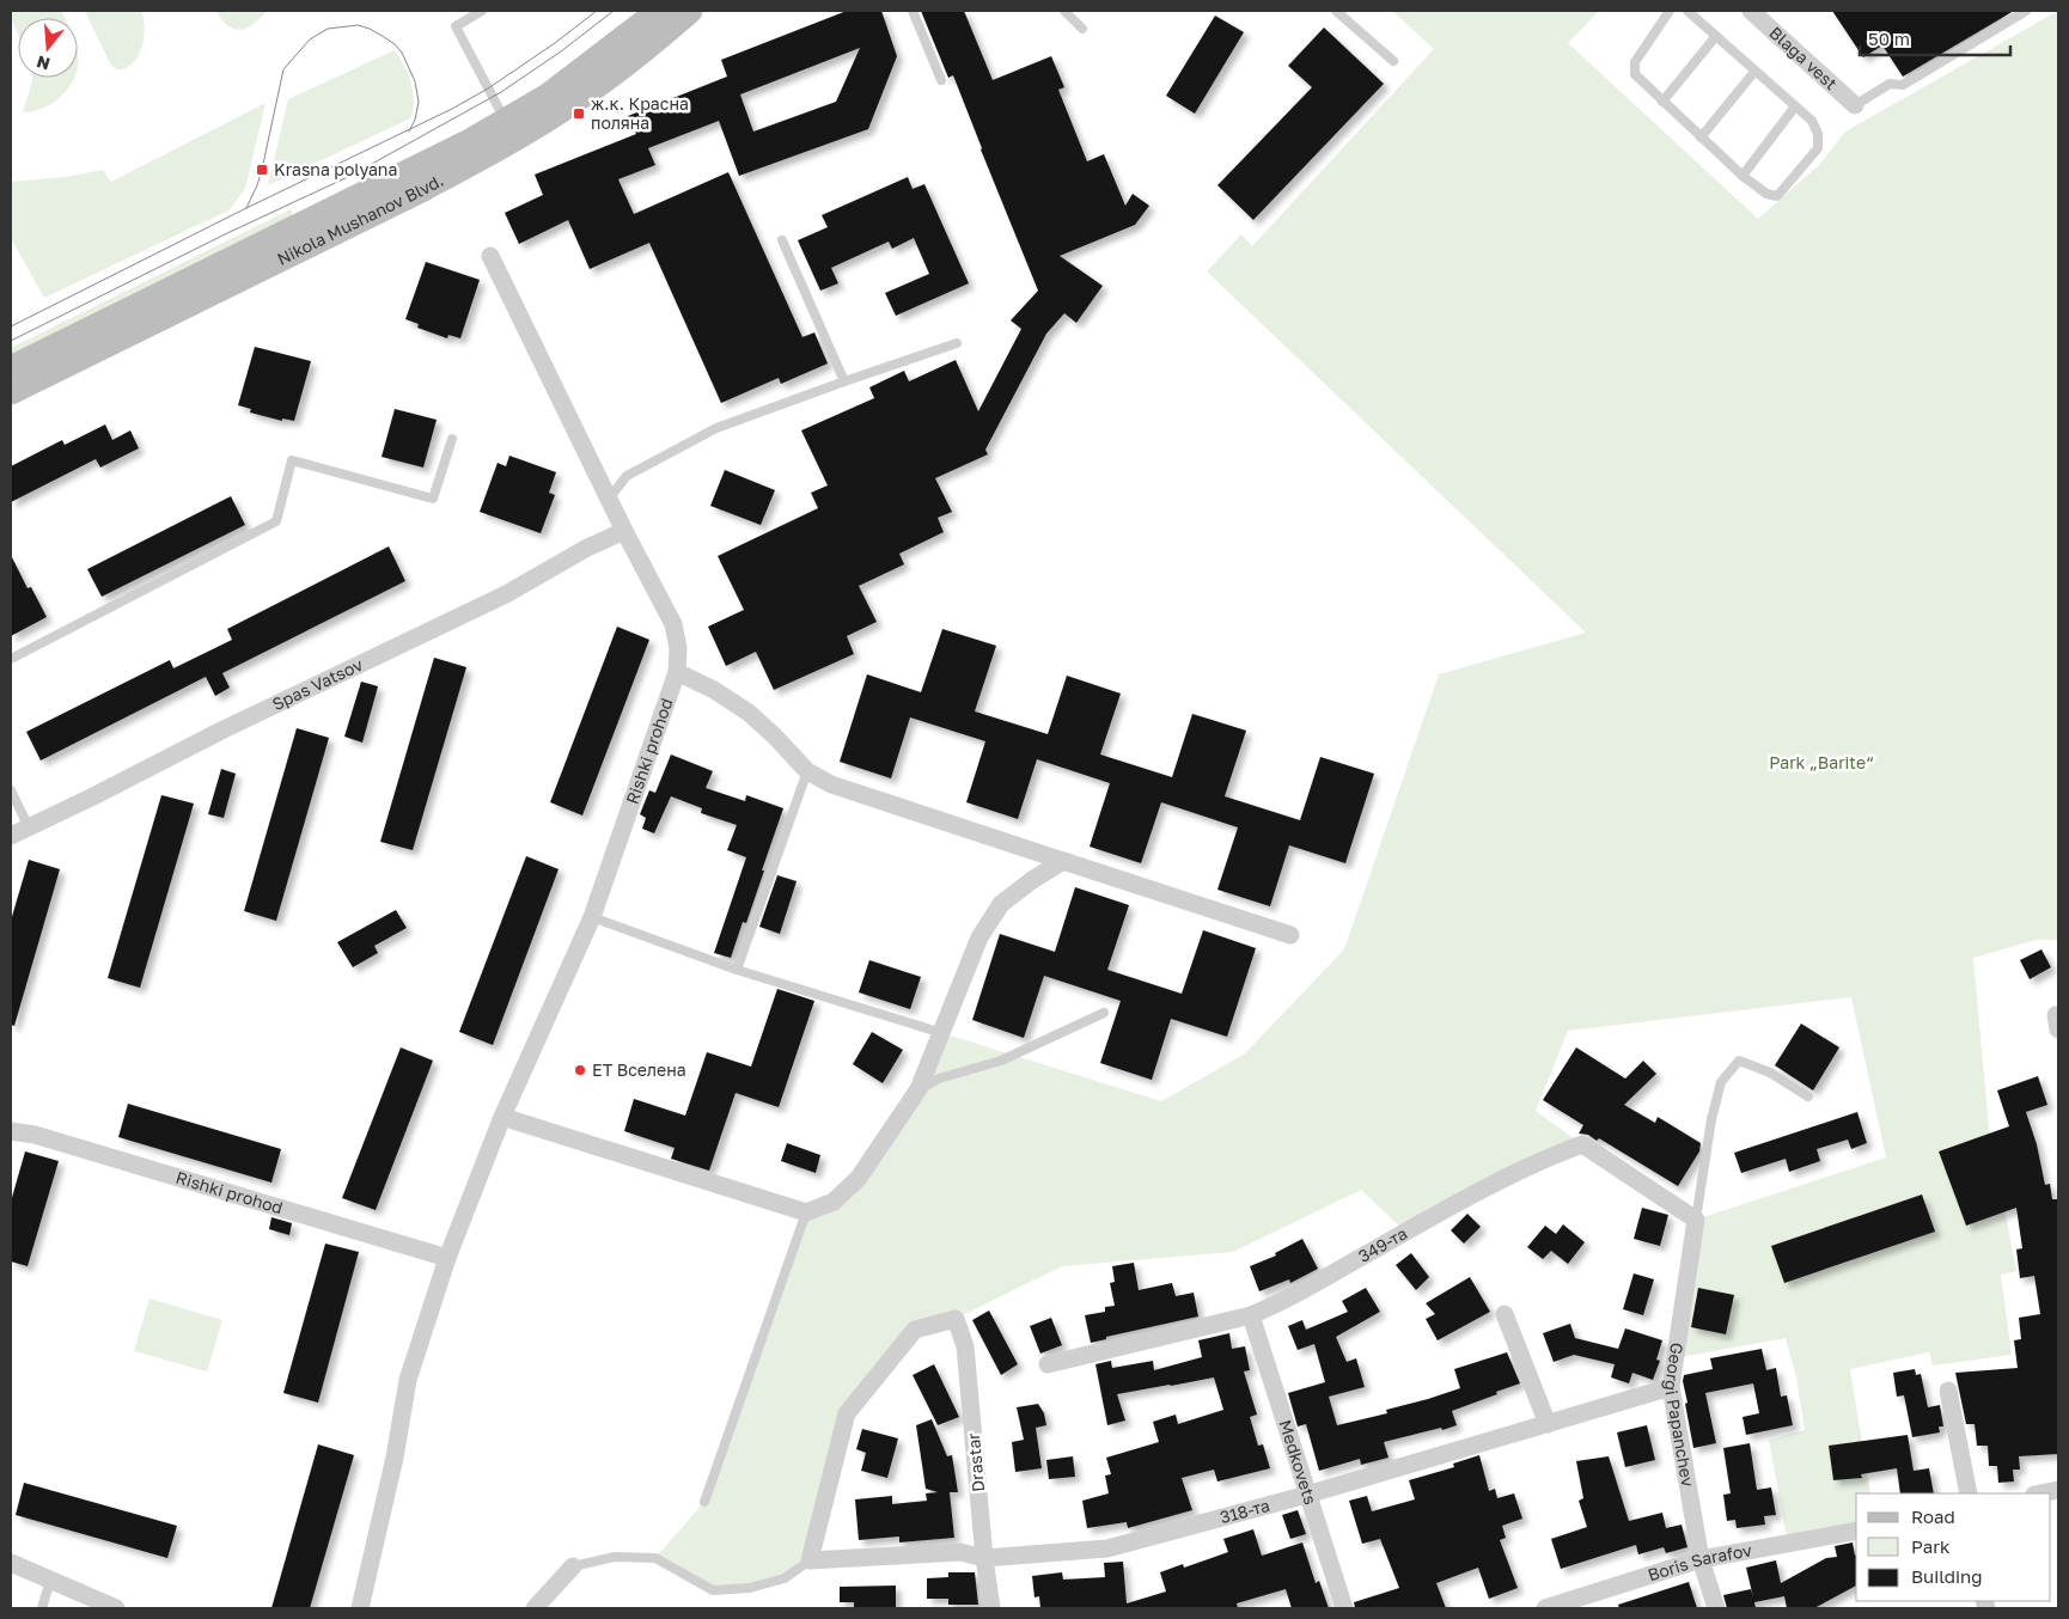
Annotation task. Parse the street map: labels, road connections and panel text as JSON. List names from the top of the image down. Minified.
{"streets":{"main road":["Nikola Mushanov Blvd."],"street":["Blaga vest","Spas Vatsov","Rishki prohod","349-та","Georgi Papanchev","Drastar","Medkovets","318-та","Boris Sarafov"]},"crossings":[["Spas Vatsov","Rishki prohod"],["349-та","Georgi Papanchev"],["349-та","Medkovets"],["Georgi Papanchev","318-та"],["Georgi Papanchev","Boris Sarafov"],["Drastar","318-та"],["Medkovets","318-та"]],"parks":["Park „Barite“"],"places":{"transit":["ж.к. Красна поляна","Krasna polyana"],"other":["ЕТ Вселена"]},"legend":["Road","Park","Building"],"scale_bar":"50 m","north":"bottom"}
